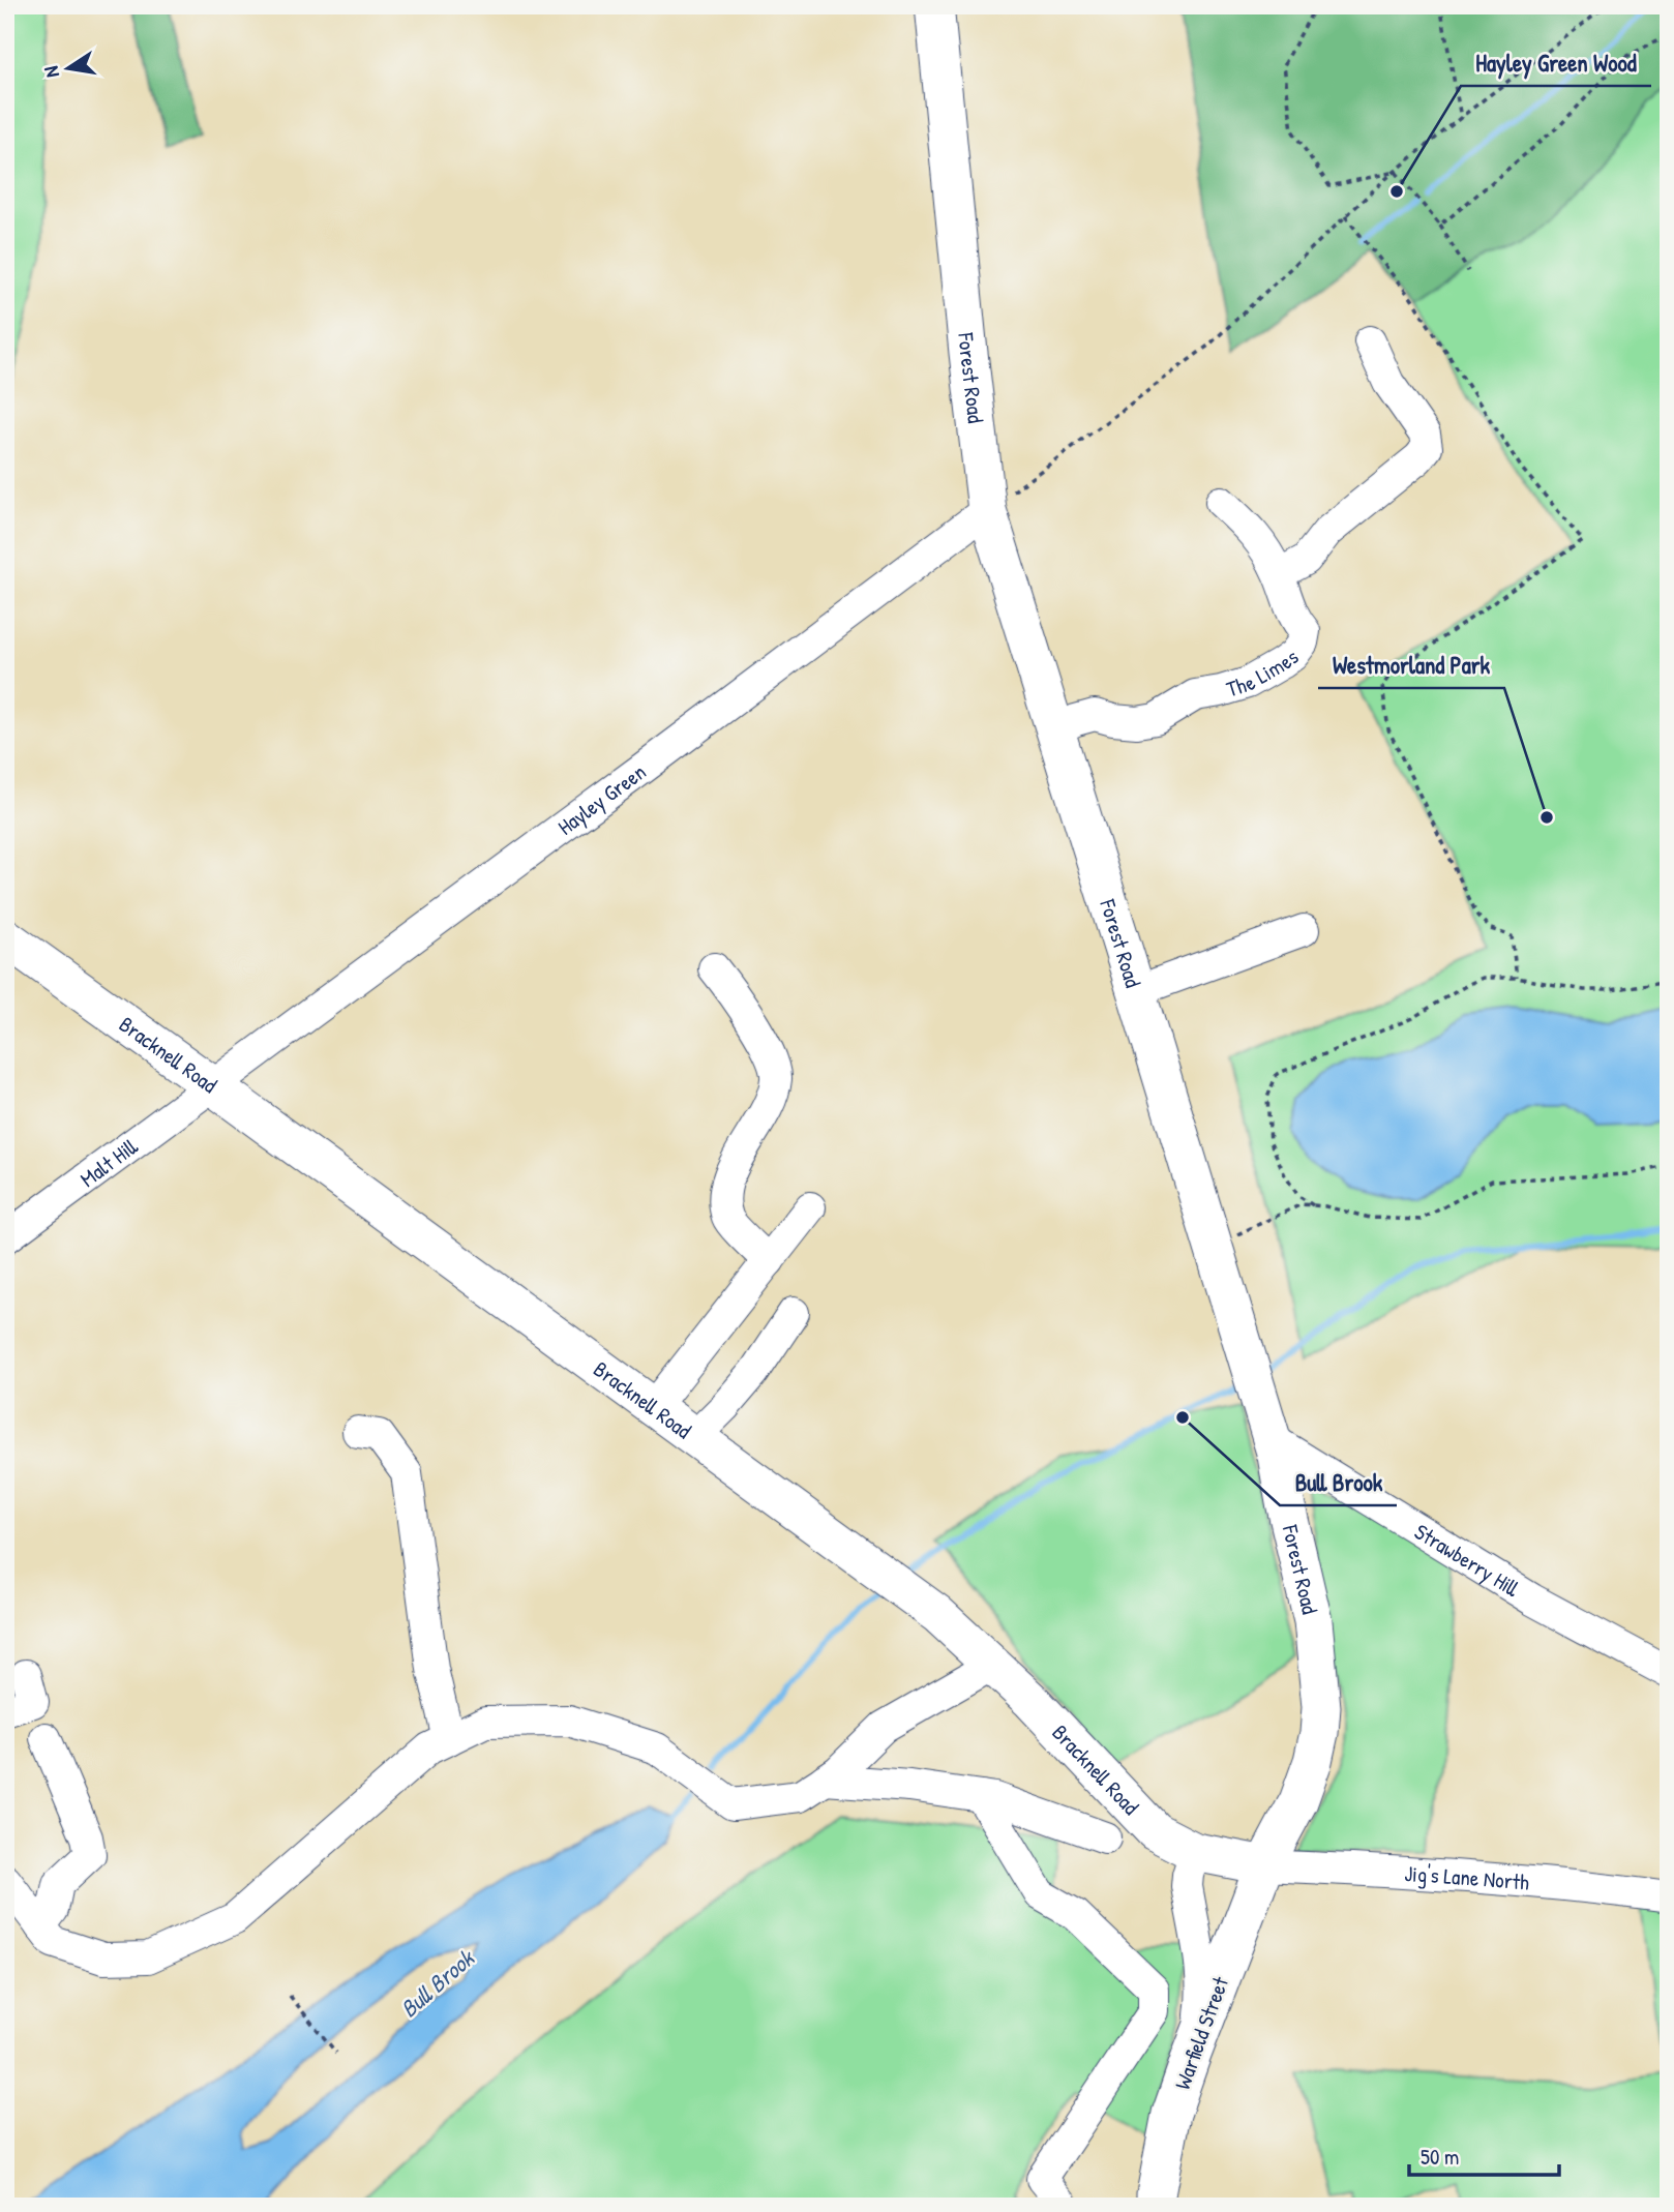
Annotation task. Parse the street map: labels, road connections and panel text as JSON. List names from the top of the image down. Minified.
{"streets":{"main road":["Forest Road","Bracknell Road","Warfield Street"],"street":["The Limes","Hayley Green","Malt Hill","Strawberry Hill","Jig's Lane North"]},"crossings":[["Forest Road","The Limes"],["Forest Road","Hayley Green"],["Forest Road","Bracknell Road"],["Forest Road","Strawberry Hill"],["Forest Road","Jig's Lane North"],["Forest Road","Warfield Street"],["Hayley Green","Bracknell Road"],["Hayley Green","Malt Hill"],["Bracknell Road","Malt Hill"],["Bracknell Road","Jig's Lane North"],["Bracknell Road","Warfield Street"],["Jig's Lane North","Warfield Street"]],"water":["Bull Brook"],"places":["Hayley Green Wood","Westmorland Park","Bull Brook"],"scale_bar":"50 m","north":"left"}
